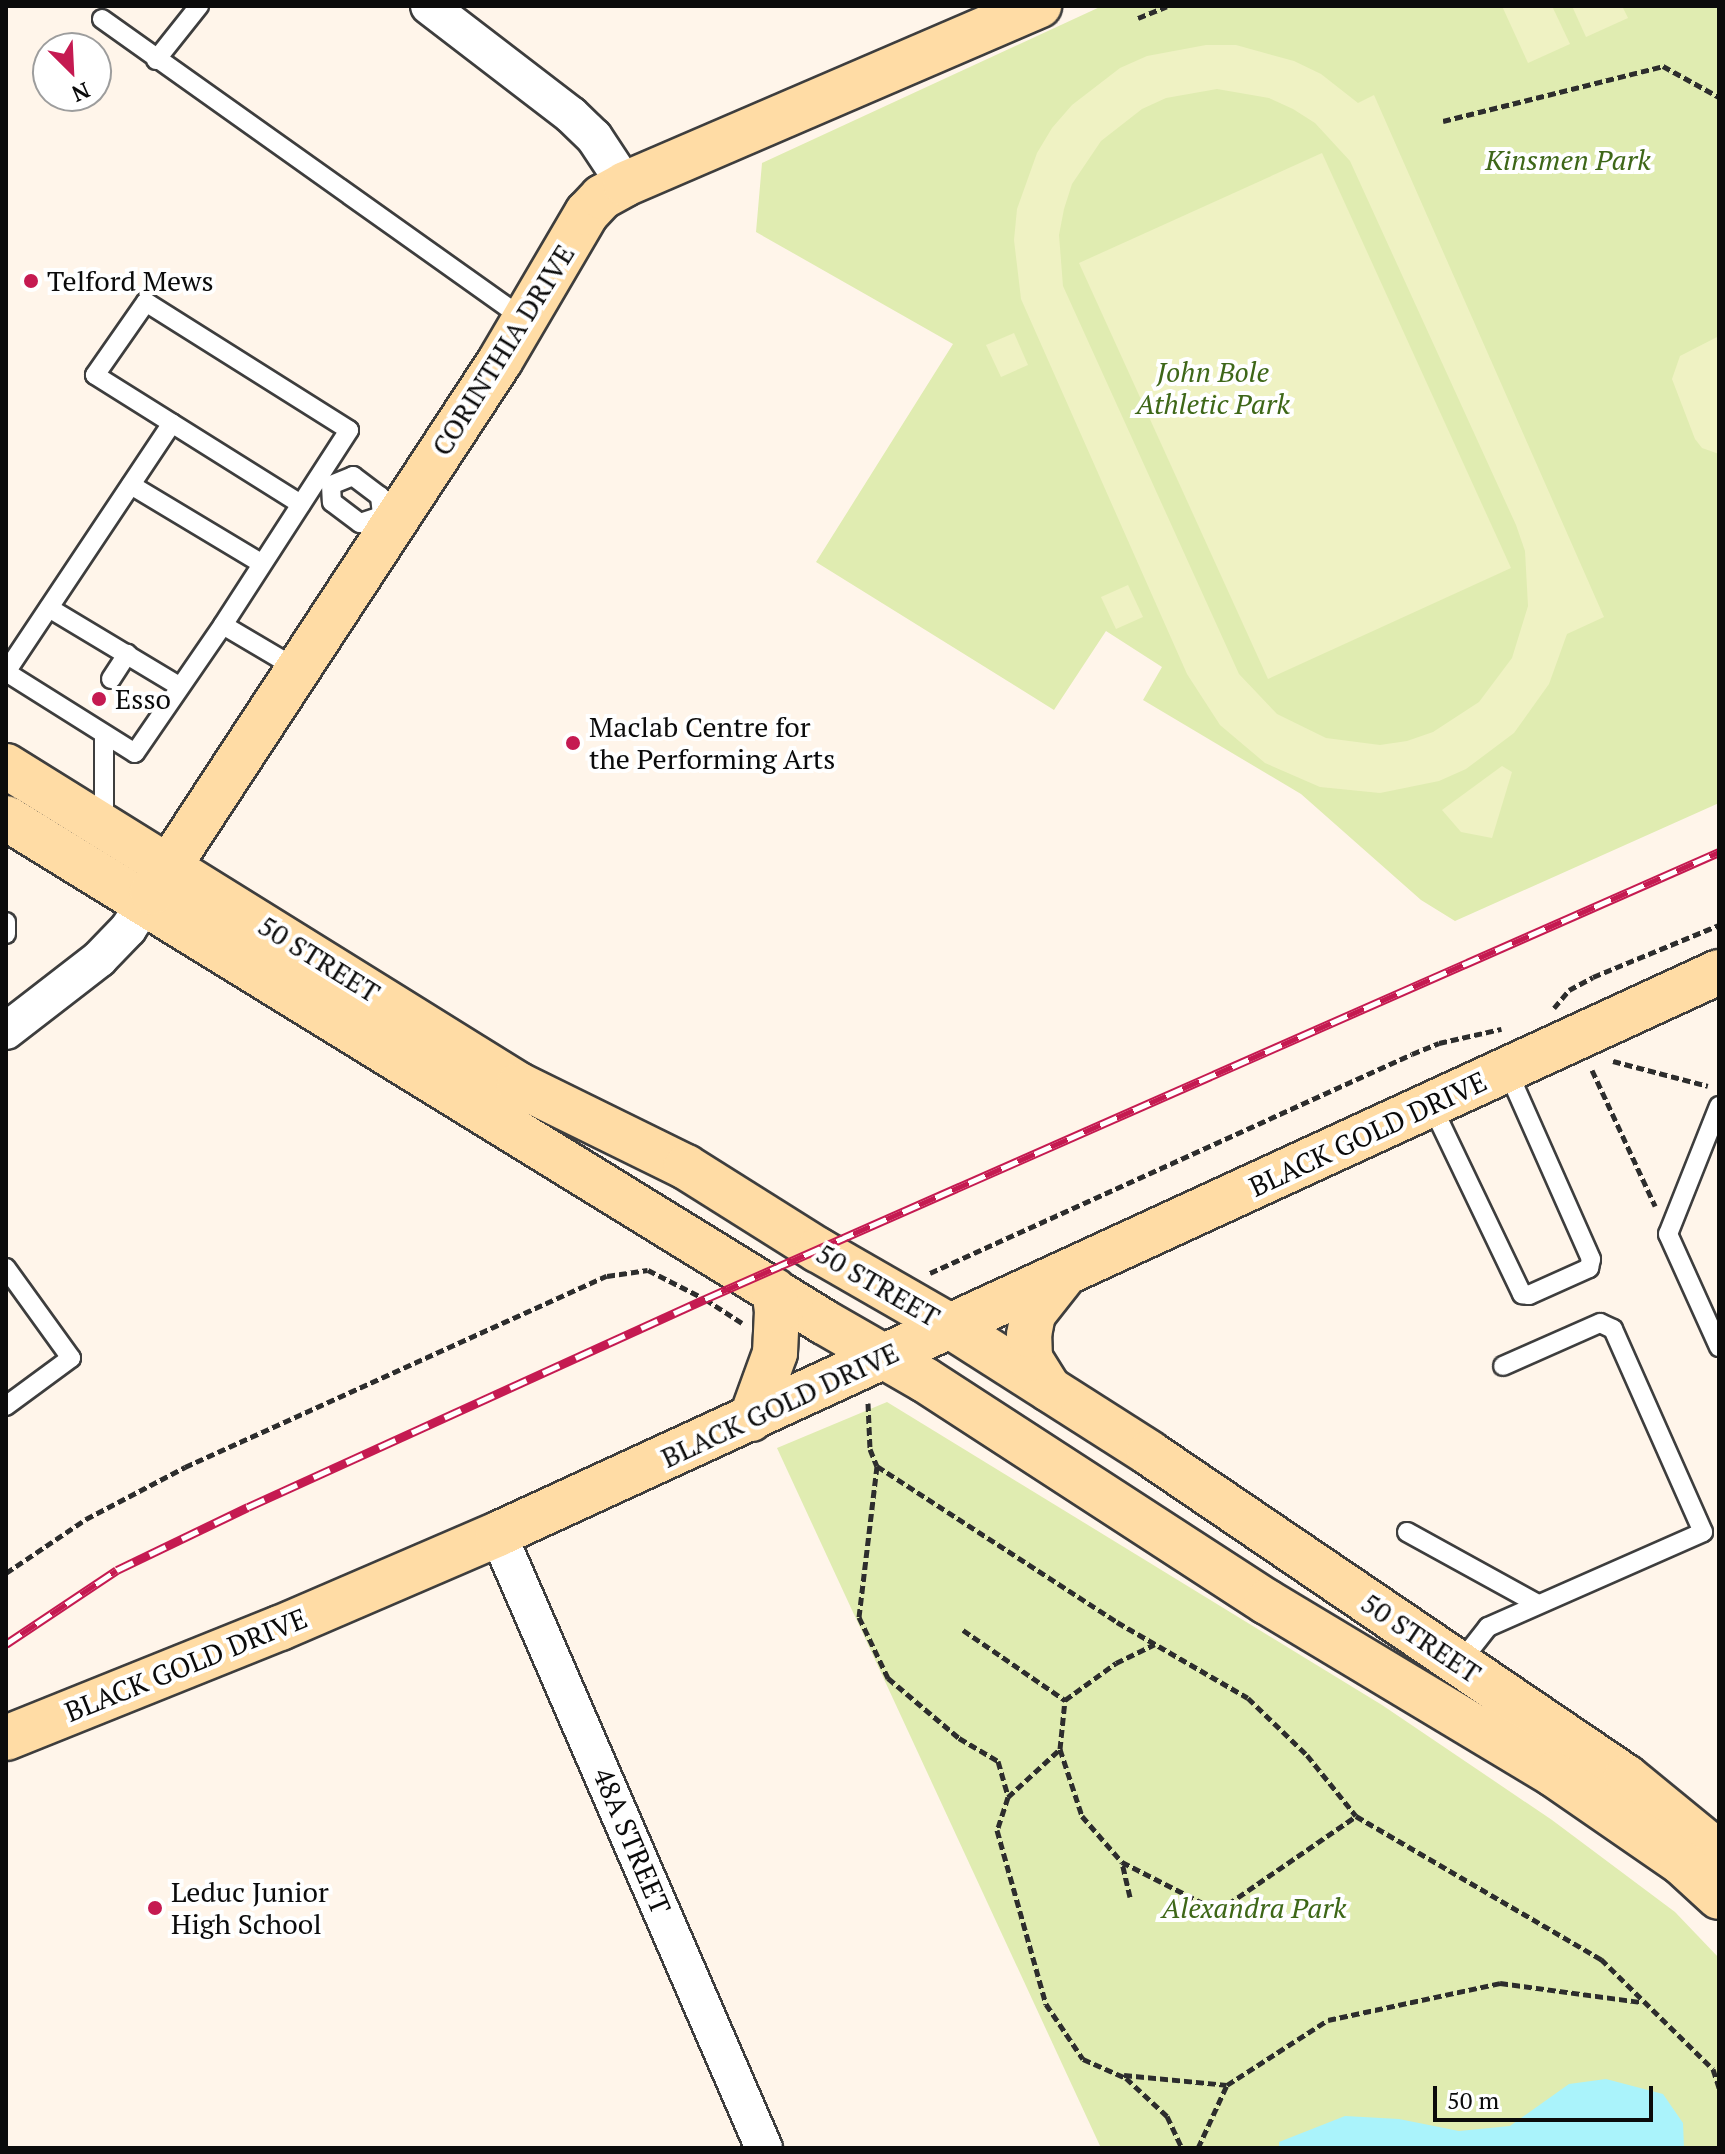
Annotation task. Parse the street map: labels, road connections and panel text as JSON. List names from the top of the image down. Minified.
{"streets":{"main road":["CORINTHIA DRIVE","50 STREET","BLACK GOLD DRIVE"],"street":["48A STREET"]},"crossings":[["CORINTHIA DRIVE","50 STREET"],["50 STREET","BLACK GOLD DRIVE"],["BLACK GOLD DRIVE","48A STREET"]],"parks":["Kinsmen Park","John Bole Athletic Park","Alexandra Park"],"places":["Telford Mews","Esso","Maclab Centre for the Performing Arts","Leduc Junior High School"],"scale_bar":"50 m","north":"bottom right"}
